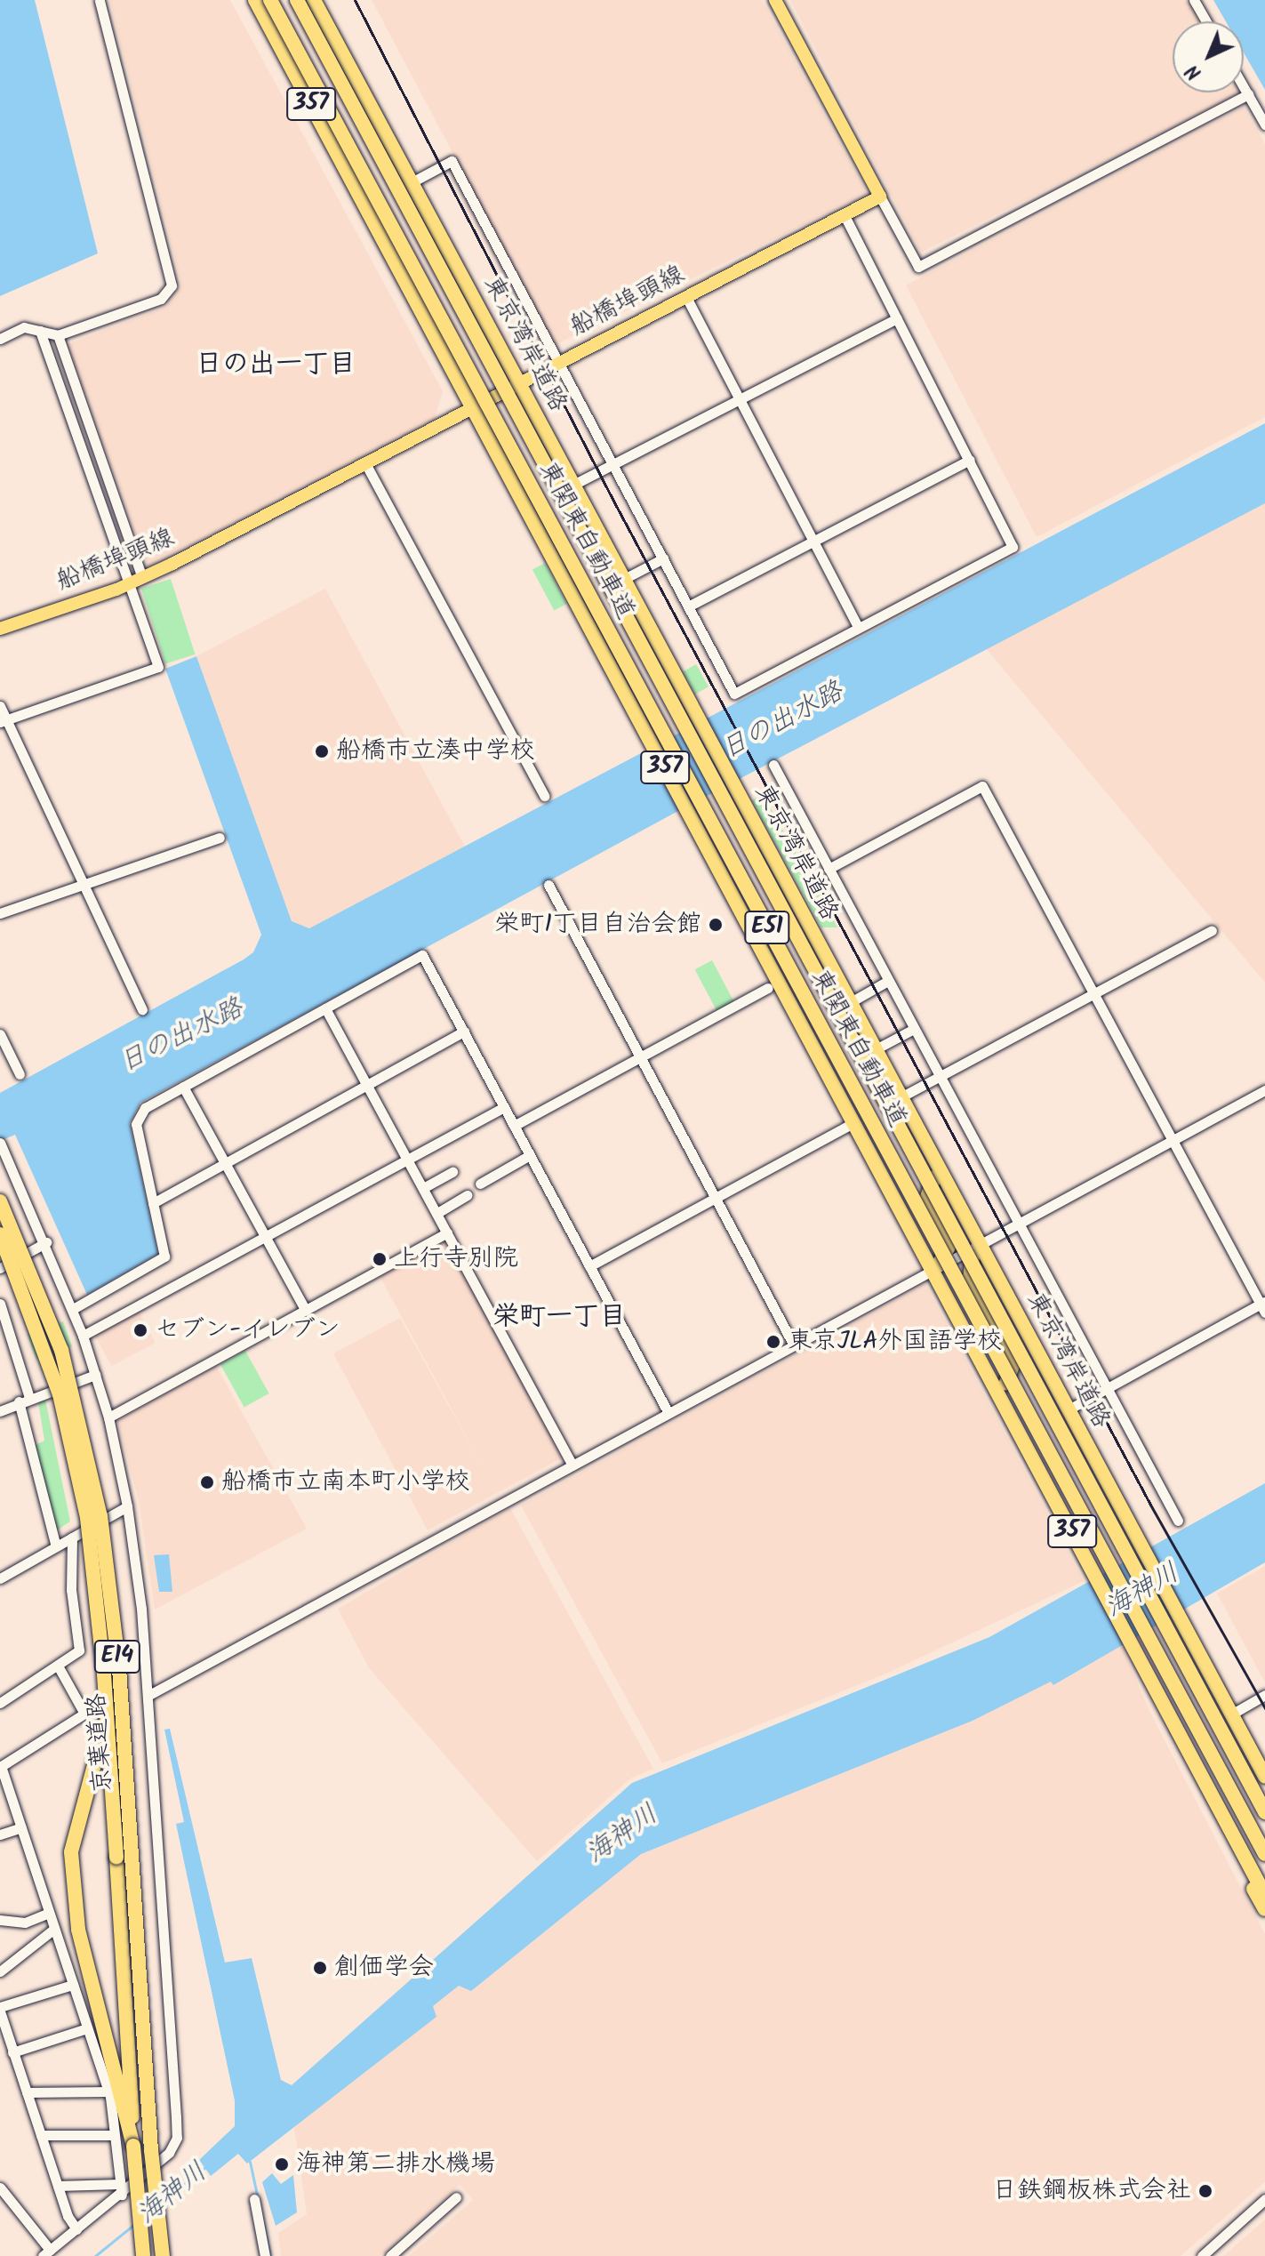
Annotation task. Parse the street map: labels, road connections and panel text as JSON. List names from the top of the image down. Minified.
{"streets":{"highway":["357","東京湾岸道路","東関東自動車道","E51","E14","京葉道路"],"main road":["船橋埠頭線"]},"crossings":[["357","船橋埠頭線"],["船橋埠頭線","東京湾岸道路"]],"districts":["日の出一丁目","栄町一丁目"],"water":["日の出水路","海神川"],"places":["船橋市立湊中学校","栄町1丁目自治会館","上行寺別院","セブン-イレブン","東京JLA外国語学校","船橋市立南本町小学校","創価学会","海神第二排水機場","日鉄鋼板株式会社"],"north":"bottom left"}
